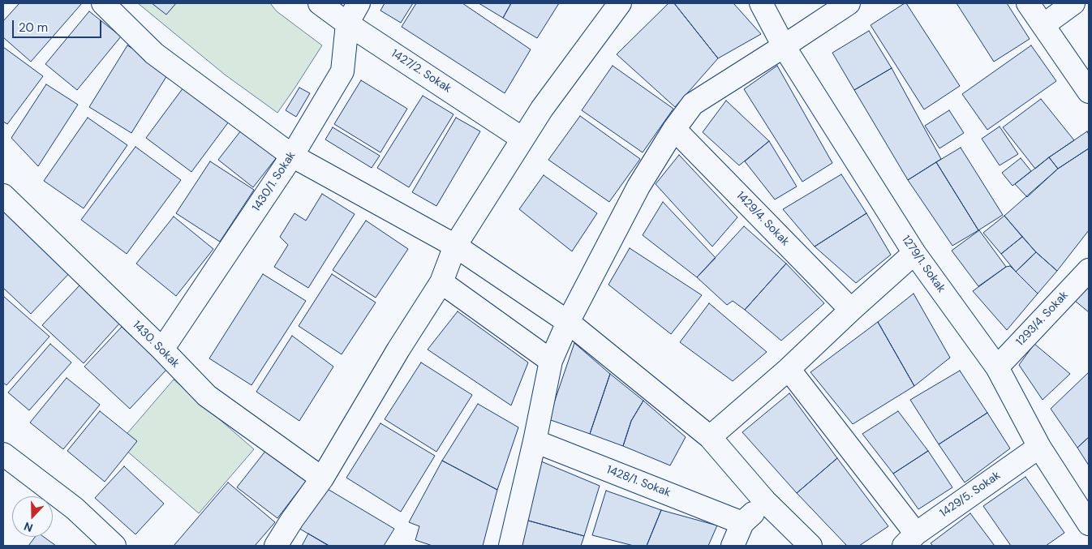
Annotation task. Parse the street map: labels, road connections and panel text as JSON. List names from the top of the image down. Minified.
{"streets":{"street":["1427/2. Sokak","1430/1. Sokak","1429/4. Sokak","1279/1. Sokak","1293/4. Sokak","1430. Sokak","1428/1. Sokak","1429/5. Sokak"]},"crossings":[["1427/2. Sokak","1430/1. Sokak"],["1430/1. Sokak","1430. Sokak"],["1279/1. Sokak","1293/4. Sokak"],["1279/1. Sokak","1429/5. Sokak"]],"scale_bar":"20 m","north":"bottom"}
